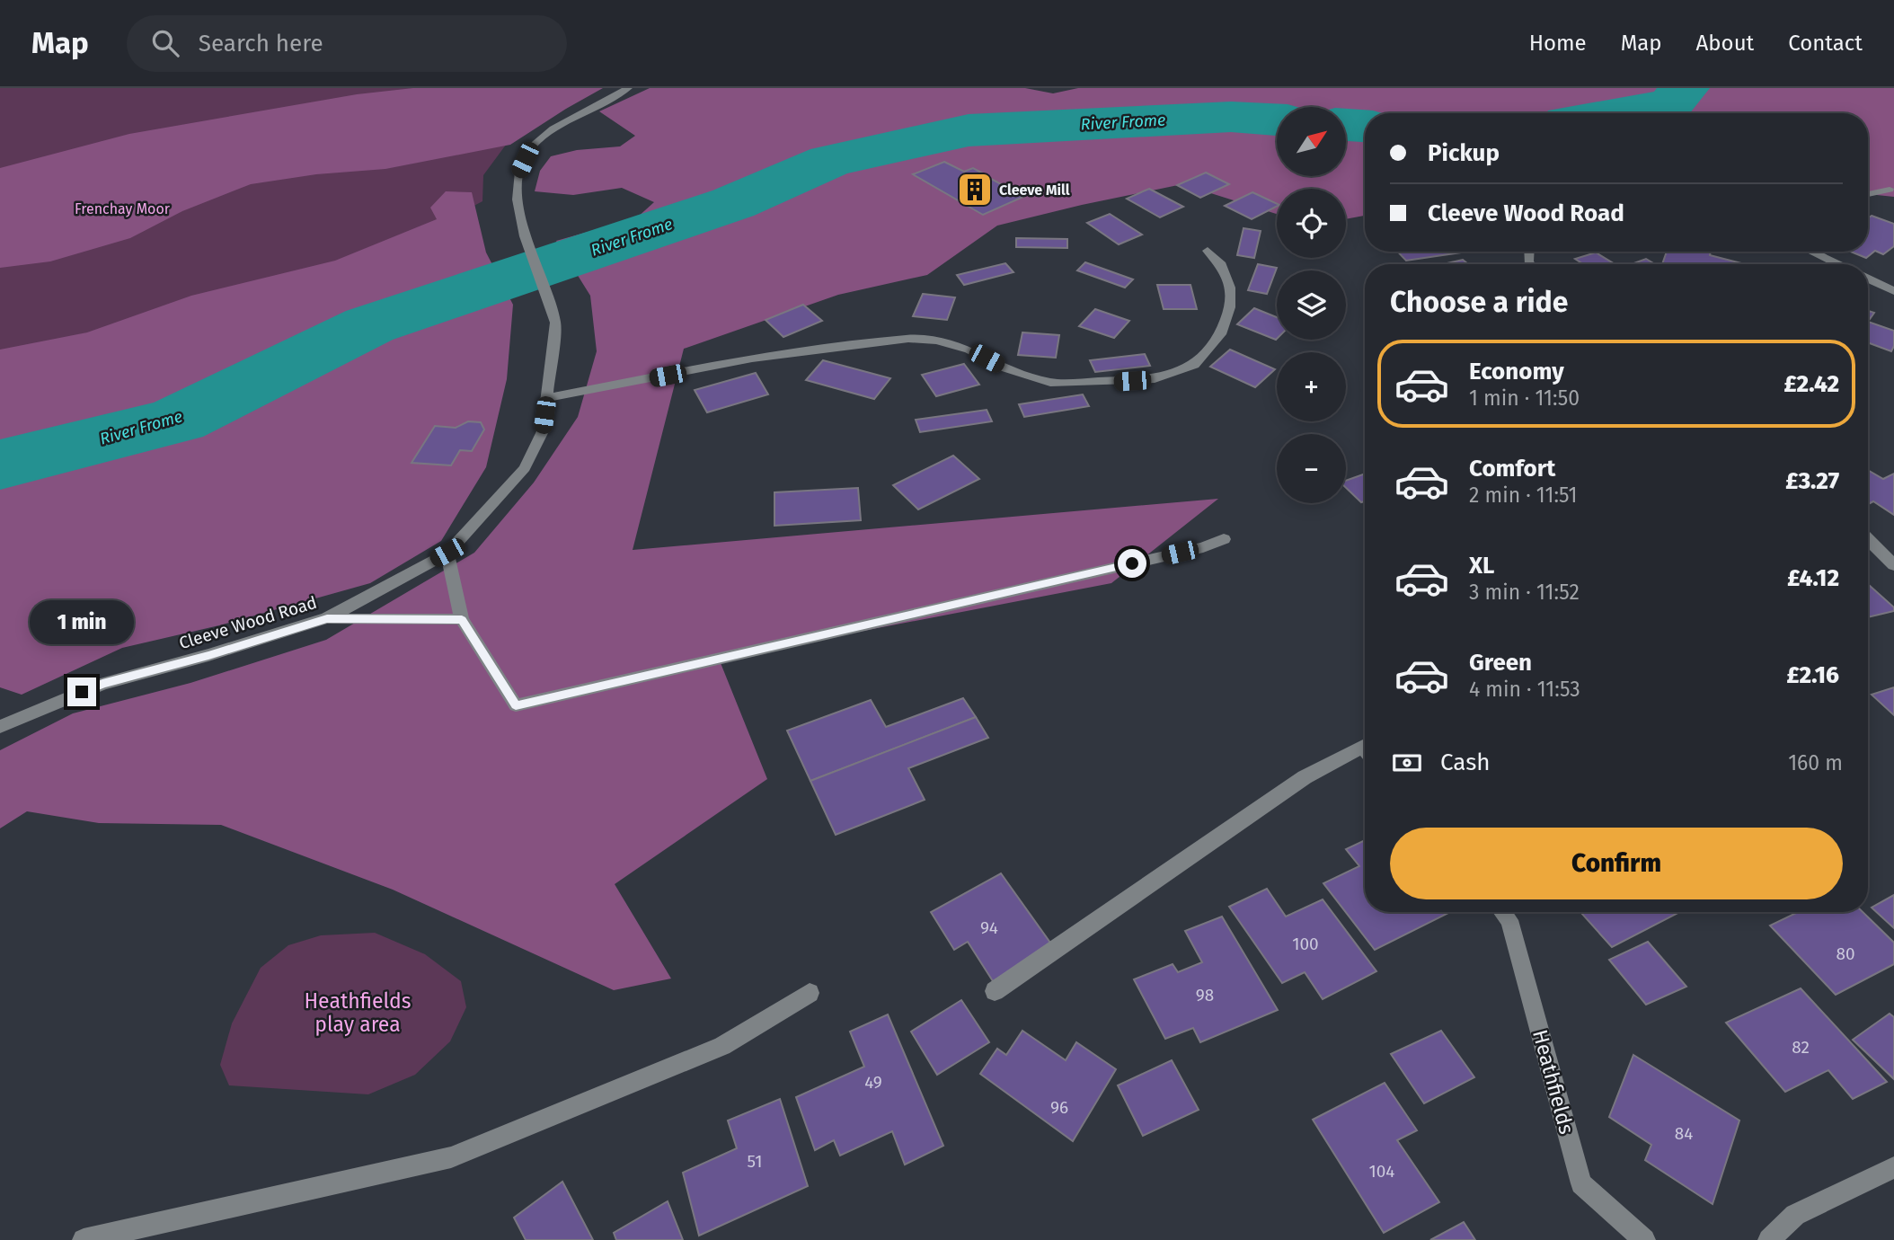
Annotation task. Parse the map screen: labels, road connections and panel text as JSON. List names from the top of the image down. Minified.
{"streets":{"street":["Cleeve Wood Road","Heathfields"]},"water":["River Frome"],"parks":["Frenchay Moor","Heathfields play area"],"places":{"building":["Cleeve Mill"]},"house_numbers":["94","100","80","98","82","49","96","84","51","104"],"north":"top right","page":{"header":"Map","search":"Search here","nav":["Home","Map","About","Contact"],"map_buttons":["+","−"],"banner":["Pickup","Cleeve Wood Road"],"heading":"Choose a ride","list":[{"name":"Economy","note":"1 min · 11:50","value":"£2.42"},{"name":"Comfort","note":"2 min · 11:51","value":"£3.27"},{"name":"XL","note":"3 min · 11:52","value":"£4.12"},{"name":"Green","note":"4 min · 11:53","value":"£2.16"}],"bubble":"1 min","pay":["Cash","160 m"],"buttons":"Confirm"}}
